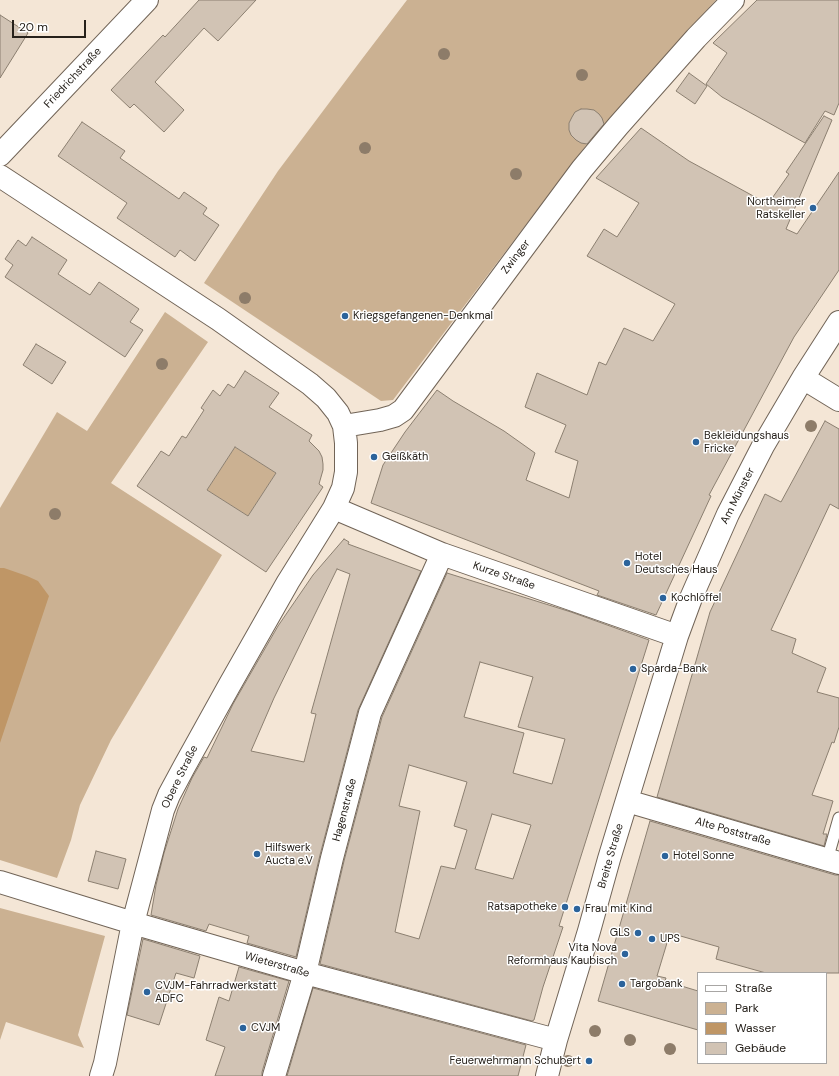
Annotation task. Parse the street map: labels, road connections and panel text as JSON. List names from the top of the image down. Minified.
{"streets":{"street":["Friedrichstraße","Zwinger","Am Münster","Kurze Straße","Obere Straße","Hagenstraße","Alte Poststraße","Breite Straße","Wieterstraße"]},"crossings":[["Am Münster","Kurze Straße"],["Am Münster","Breite Straße"],["Kurze Straße","Obere Straße"],["Kurze Straße","Hagenstraße"],["Kurze Straße","Breite Straße"],["Obere Straße","Wieterstraße"],["Hagenstraße","Wieterstraße"],["Alte Poststraße","Breite Straße"],["Breite Straße","Wieterstraße"]],"places":["Northeimer Ratskeller","Kriegsgefangenen-Denkmal","Bekleidungshaus Fricke","Geißkäth","Hotel Deutsches Haus","Kochlöffel","Sparda-Bank","Hilfswerk Aucta e.V","Hotel Sonne","Ratsapotheke","Frau mit Kind","GLS","UPS","Vita Nova Reformhaus Kaubisch","Targobank","CVJM-Fahrradwerkstatt ADFC","CVJM","Feuerwehrmann Schubert"],"legend":["Straße","Park","Wasser","Gebäude"],"scale_bar":"20 m"}
